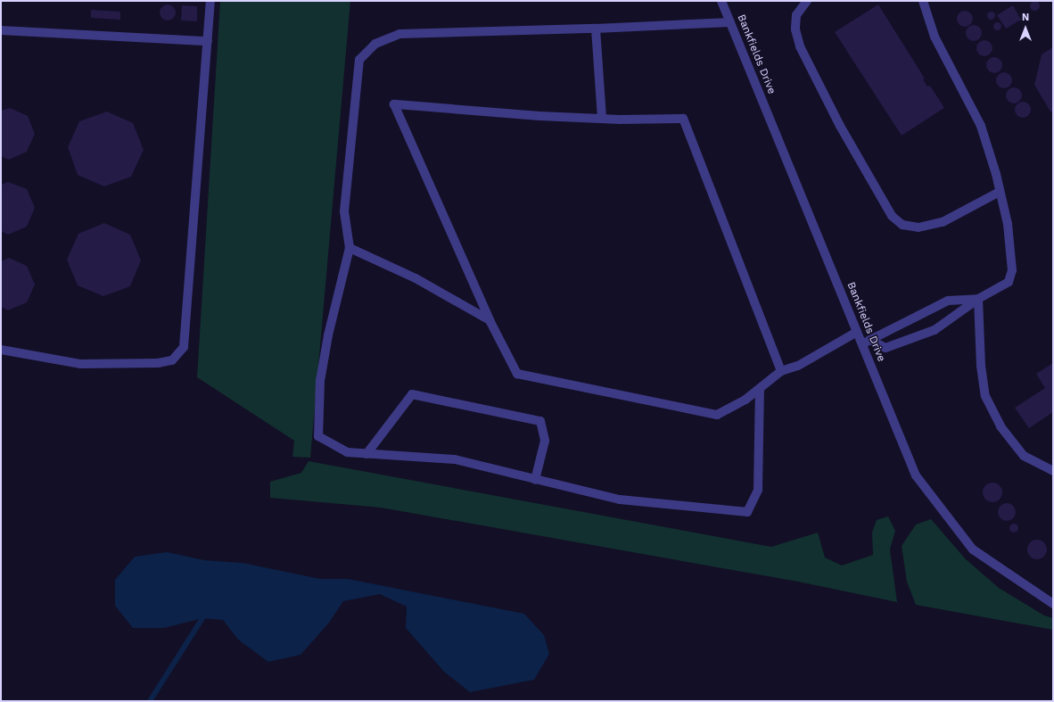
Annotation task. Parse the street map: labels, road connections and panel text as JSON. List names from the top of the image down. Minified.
{"streets":{"street":["Bankfields Drive"]},"north":"top"}
